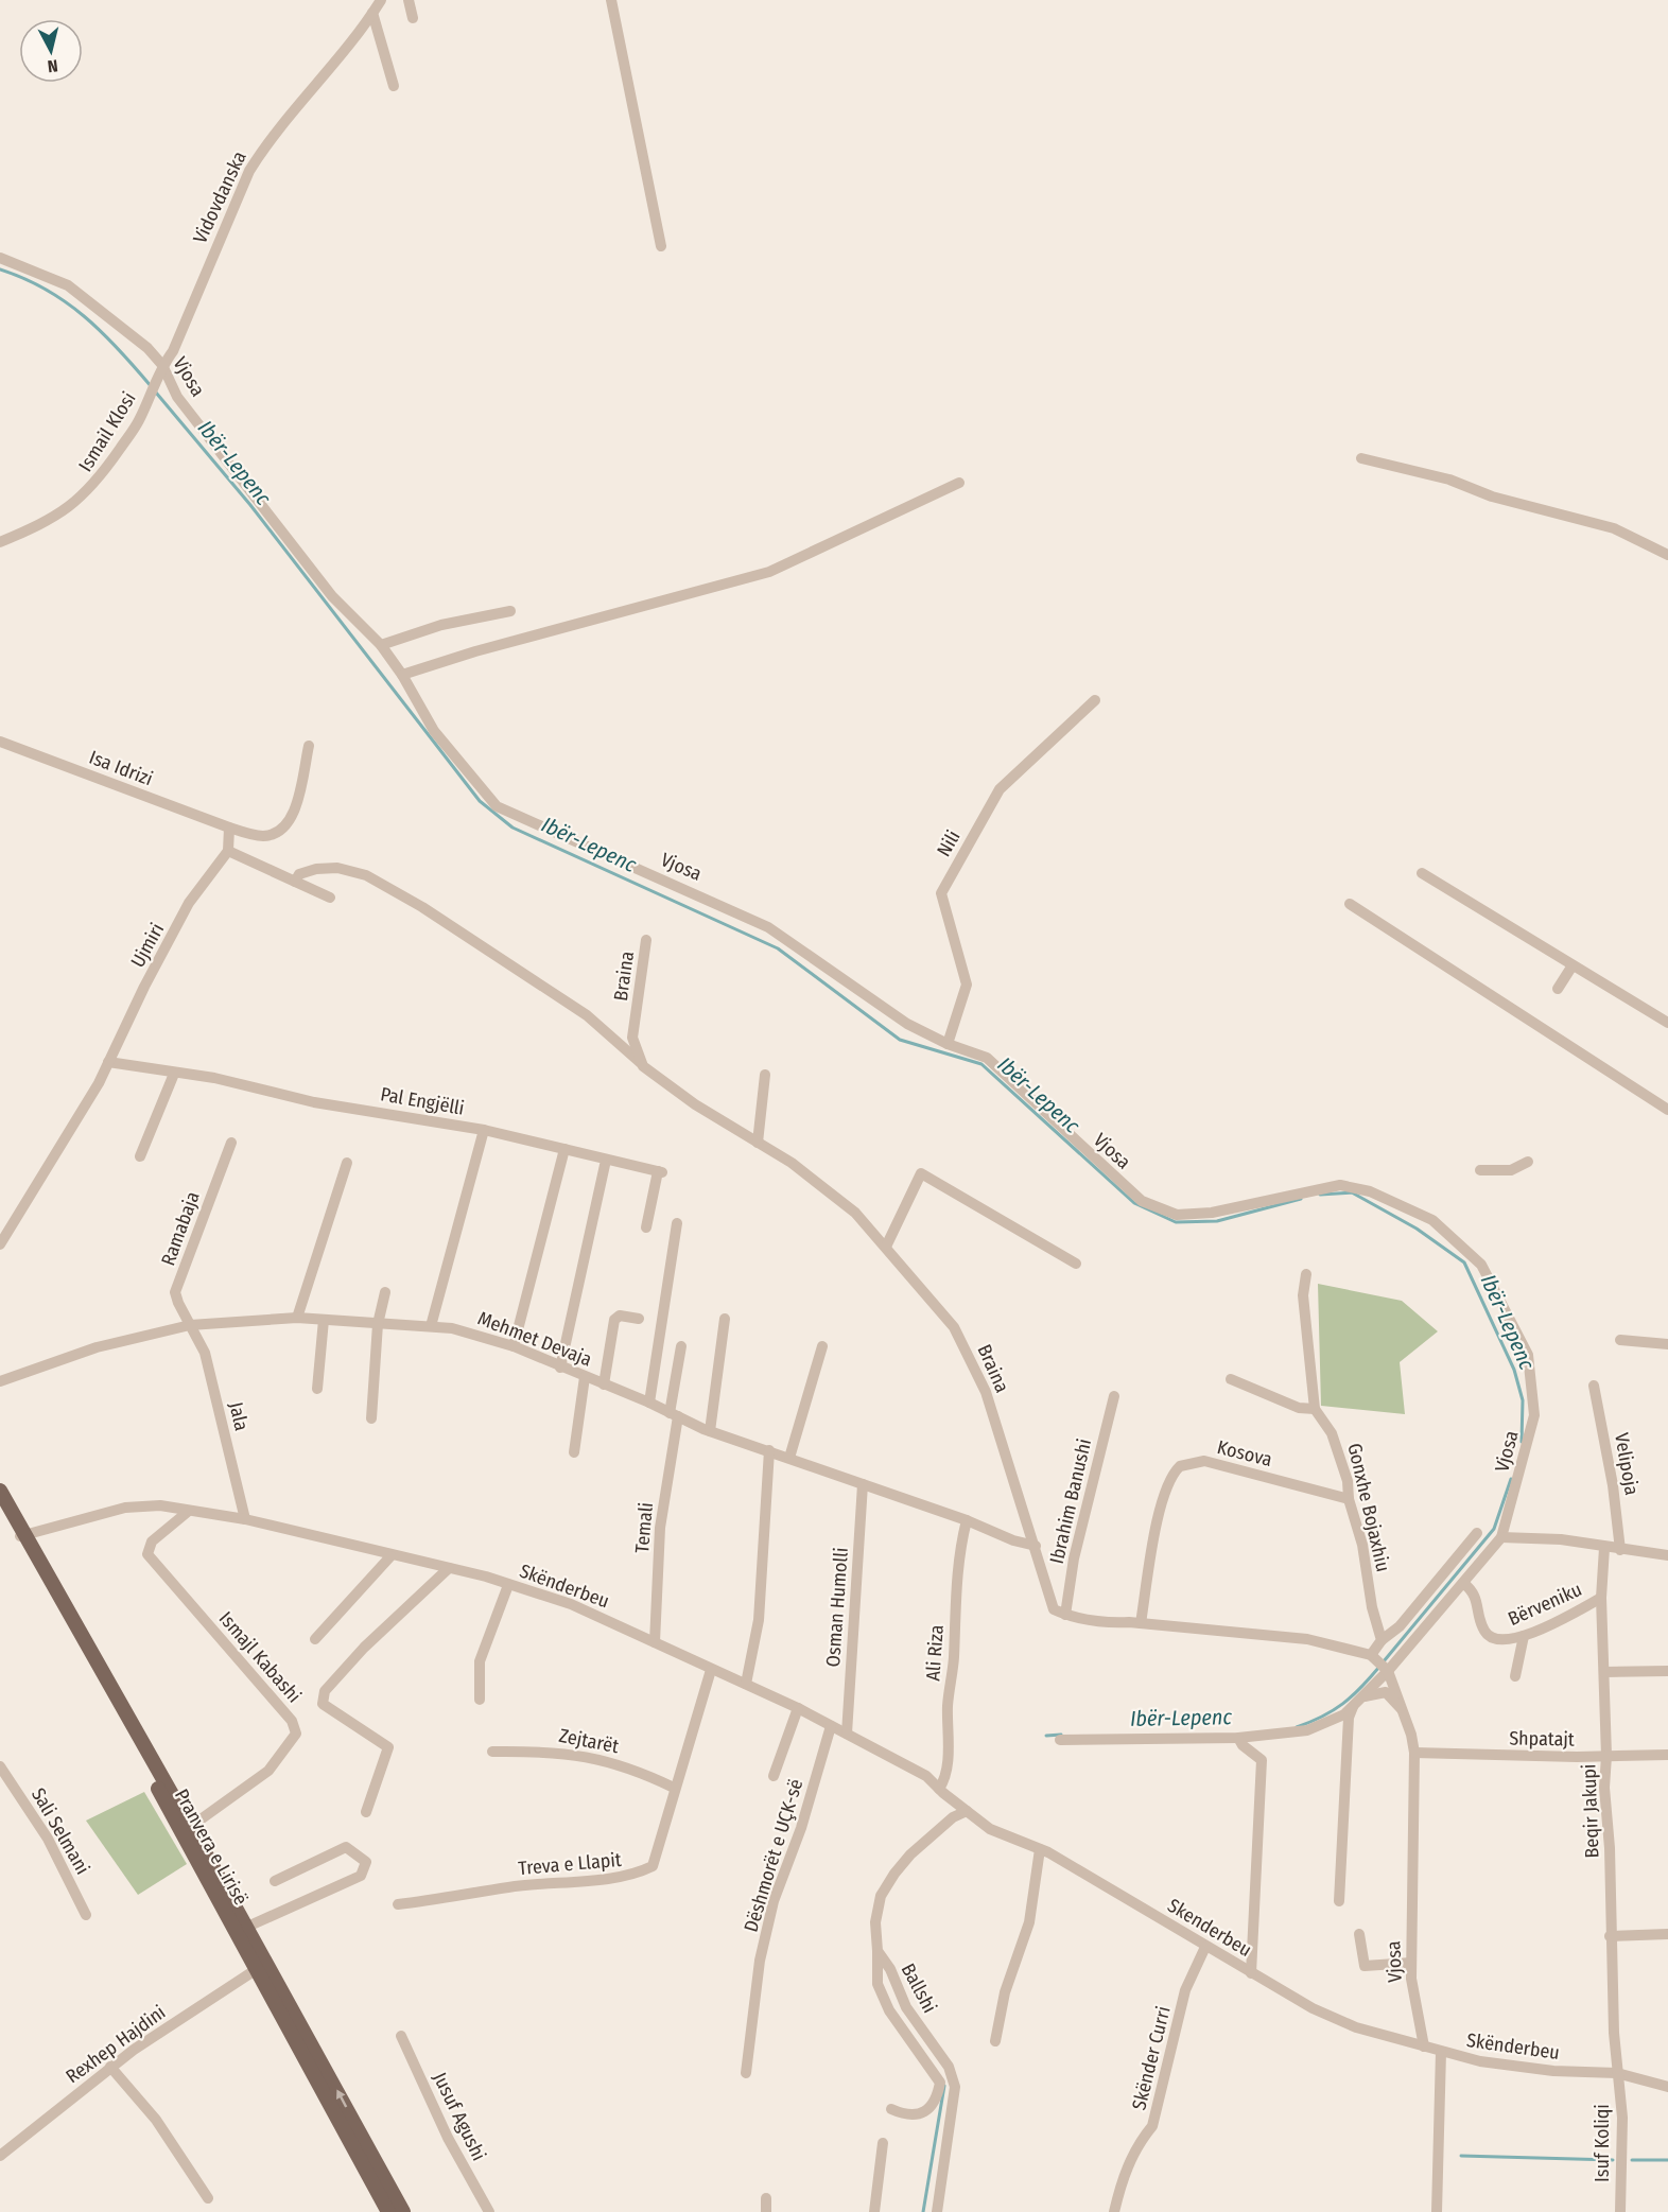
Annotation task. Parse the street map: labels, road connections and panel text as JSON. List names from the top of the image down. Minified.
{"streets":{"main road":["Pranvera e Lirisë"],"street":["Vidovdanska","Vjosa","Ismail Klosi","Isa Idrizi","Nili","Ujmiri","Braina","Pal Engjëlli","Ramabaja","Mehmet Devaja","Jala","Kosova","Velipoja","Ibrahim Banushi","Gonxhe Bojaxhiu","Temali","Skënderbeu","Bërveniku","Osman Humolli","Ali Riza","Ismajl Kabashi","Shpatajt","Zejtarët","Beqir Jakupi","Sali Selmani","Dëshmorët e UÇK-së","Treva e Llapit","Skenderbeu","Ballshi","Rexhep Hajdini","Skënder Curri","Jusuf Agushi","Isuf Koliqi"]},"crossings":[["Vidovdanska","Vjosa"],["Vidovdanska","Ismail Klosi"],["Vjosa","Ismail Klosi"],["Vjosa","Nili"],["Vjosa","Skënderbeu"],["Vjosa","Bërveniku"],["Vjosa","Shpatajt"],["Ujmiri","Pal Engjëlli"],["Braina","Mehmet Devaja"],["Braina","Ibrahim Banushi"],["Ramabaja","Mehmet Devaja"],["Ramabaja","Jala"],["Mehmet Devaja","Jala"],["Mehmet Devaja","Temali"],["Mehmet Devaja","Osman Humolli"],["Mehmet Devaja","Ali Riza"],["Jala","Skënderbeu"],["Kosova","Gonxhe Bojaxhiu"],["Temali","Skënderbeu"],["Skënderbeu","Osman Humolli"],["Skënderbeu","Ali Riza"],["Skënderbeu","Ismajl Kabashi"],["Skënderbeu","Beqir Jakupi"],["Skënderbeu","Pranvera e Lirisë"],["Skënderbeu","Dëshmorët e UÇK-së"],["Skënderbeu","Treva e Llapit"],["Skënderbeu","Skenderbeu"],["Skënderbeu","Ballshi"],["Skënderbeu","Isuf Koliqi"],["Bërveniku","Beqir Jakupi"],["Shpatajt","Beqir Jakupi"],["Zejtarët","Treva e Llapit"],["Beqir Jakupi","Isuf Koliqi"],["Pranvera e Lirisë","Rexhep Hajdini"],["Skenderbeu","Skënder Curri"]],"water":["Ibër-Lepenc"],"north":"bottom"}
